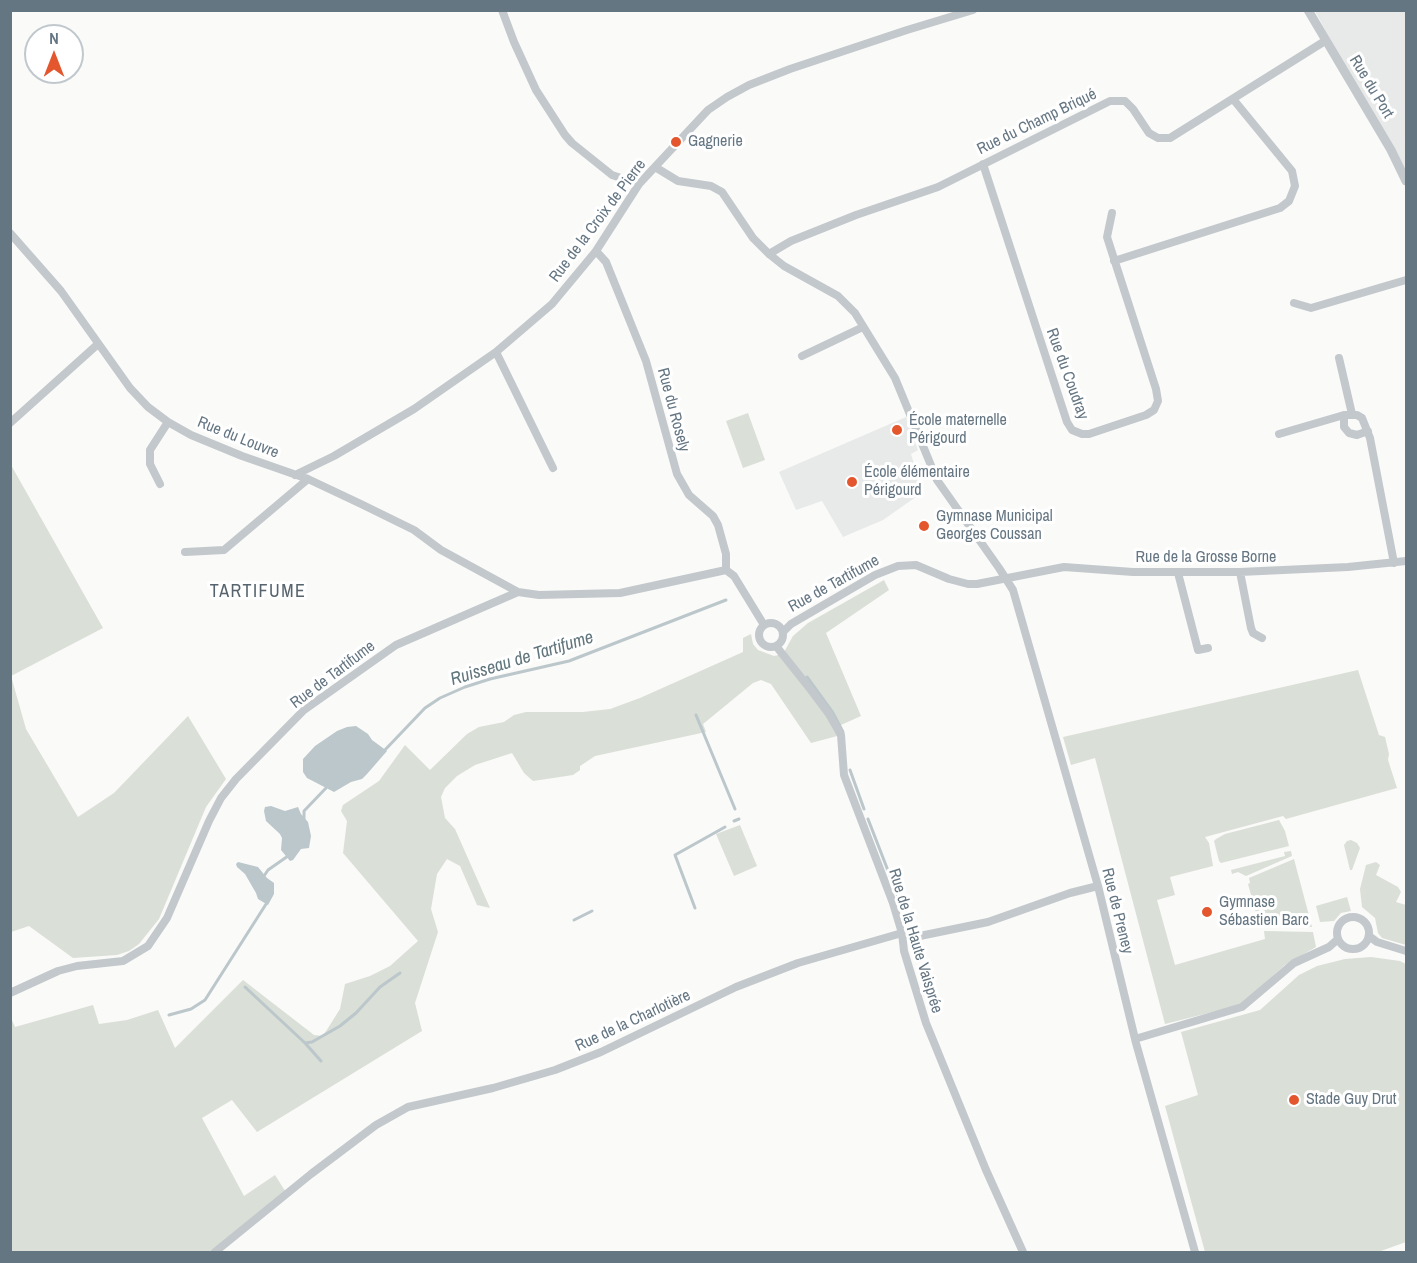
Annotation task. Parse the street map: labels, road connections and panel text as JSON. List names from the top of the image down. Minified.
{"streets":{"street":["Rue du Port","Rue du Champ Briqué","Rue de la Croix de Pierre","Rue du Coudray","Rue du Rosely","Rue du Louvre","Rue de la Grosse Borne","Rue de Tartifume","Rue de Preney","Rue de la Haute Vaisprée","Rue de la Charlotière"]},"crossings":[["Rue du Port","Rue du Champ Briqué"],["Rue du Champ Briqué","Rue du Coudray"],["Rue du Champ Briqué","Rue de Preney"],["Rue de la Croix de Pierre","Rue du Rosely"],["Rue de la Croix de Pierre","Rue du Louvre"],["Rue de la Croix de Pierre","Rue de Preney"],["Rue du Rosely","Rue de Tartifume"],["Rue du Louvre","Rue de Tartifume"],["Rue de la Grosse Borne","Rue de Tartifume"],["Rue de la Grosse Borne","Rue de Preney"],["Rue de Tartifume","Rue de Preney"],["Rue de Tartifume","Rue de la Haute Vaisprée"],["Rue de Preney","Rue de la Charlotière"],["Rue de la Haute Vaisprée","Rue de la Charlotière"]],"districts":["TARTIFUME"],"water":["Ruisseau de Tartifume"],"places":["Gagnerie","École maternelle Périgourd","École élémentaire Périgourd","Gymnase Municipal Georges Coussan","Gymnase Sébastien Barc","Stade Guy Drut"],"north":"top"}
